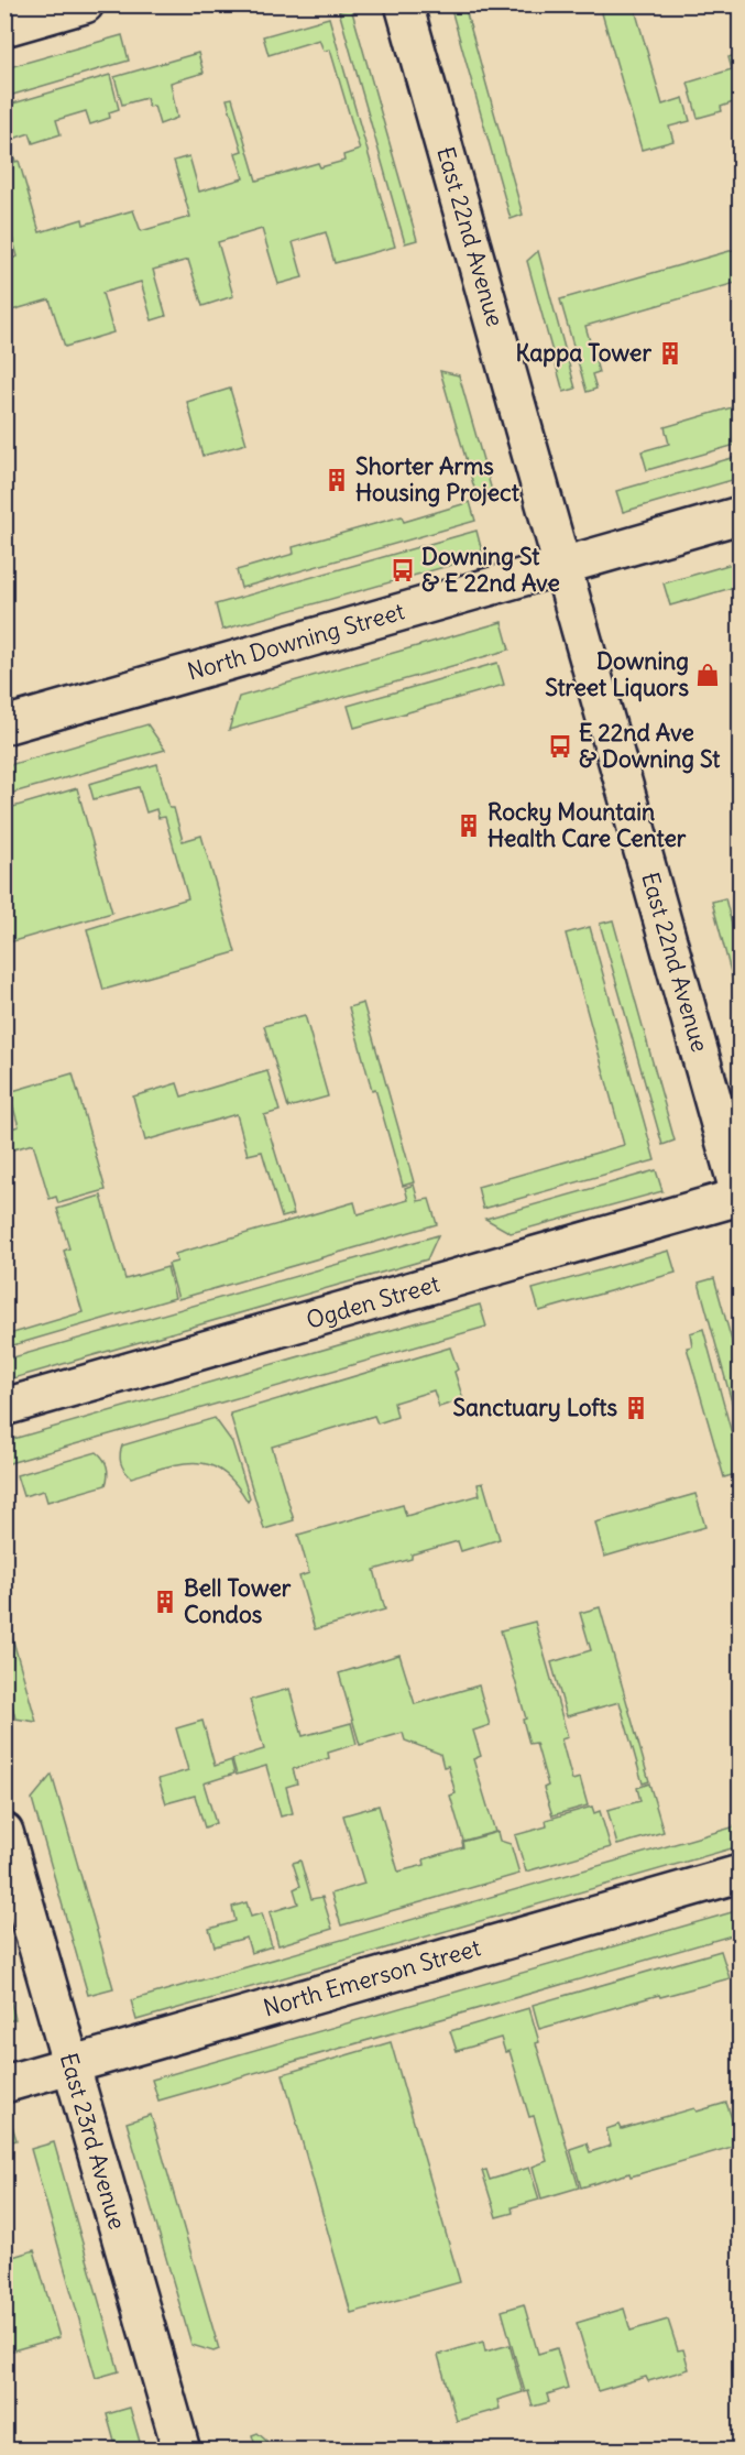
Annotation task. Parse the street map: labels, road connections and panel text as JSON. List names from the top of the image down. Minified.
{"streets":{"street":["East 22nd Avenue","North Downing Street","Ogden Street","North Emerson Street","East 23rd Avenue"]},"crossings":[["East 22nd Avenue","North Downing Street"],["East 22nd Avenue","Ogden Street"],["North Emerson Street","East 23rd Avenue"]],"places":{"building":["Kappa Tower","Shorter Arms Housing Project","Rocky Mountain Health Care Center","Sanctuary Lofts","Bell Tower Condos"],"bus stop":["Downing St & E 22nd Ave","E 22nd Ave & Downing St"],"shop":["Downing Street Liquors"]}}
